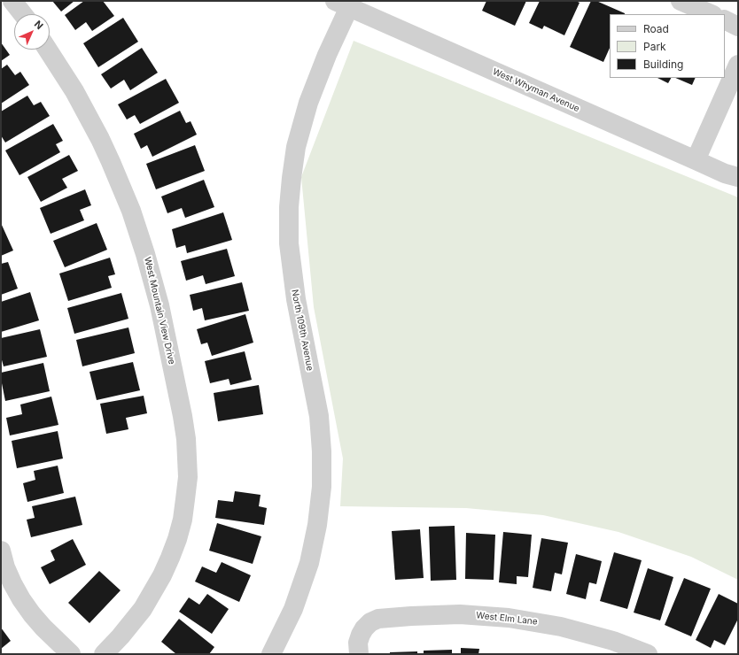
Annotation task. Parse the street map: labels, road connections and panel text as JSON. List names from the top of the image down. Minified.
{"streets":{"street":["West Whyman Avenue","West Mountain View Drive","North 109th Avenue","West Elm Lane"]},"crossings":[["West Whyman Avenue","North 109th Avenue"]],"legend":["Road","Park","Building"],"north":"top right"}
